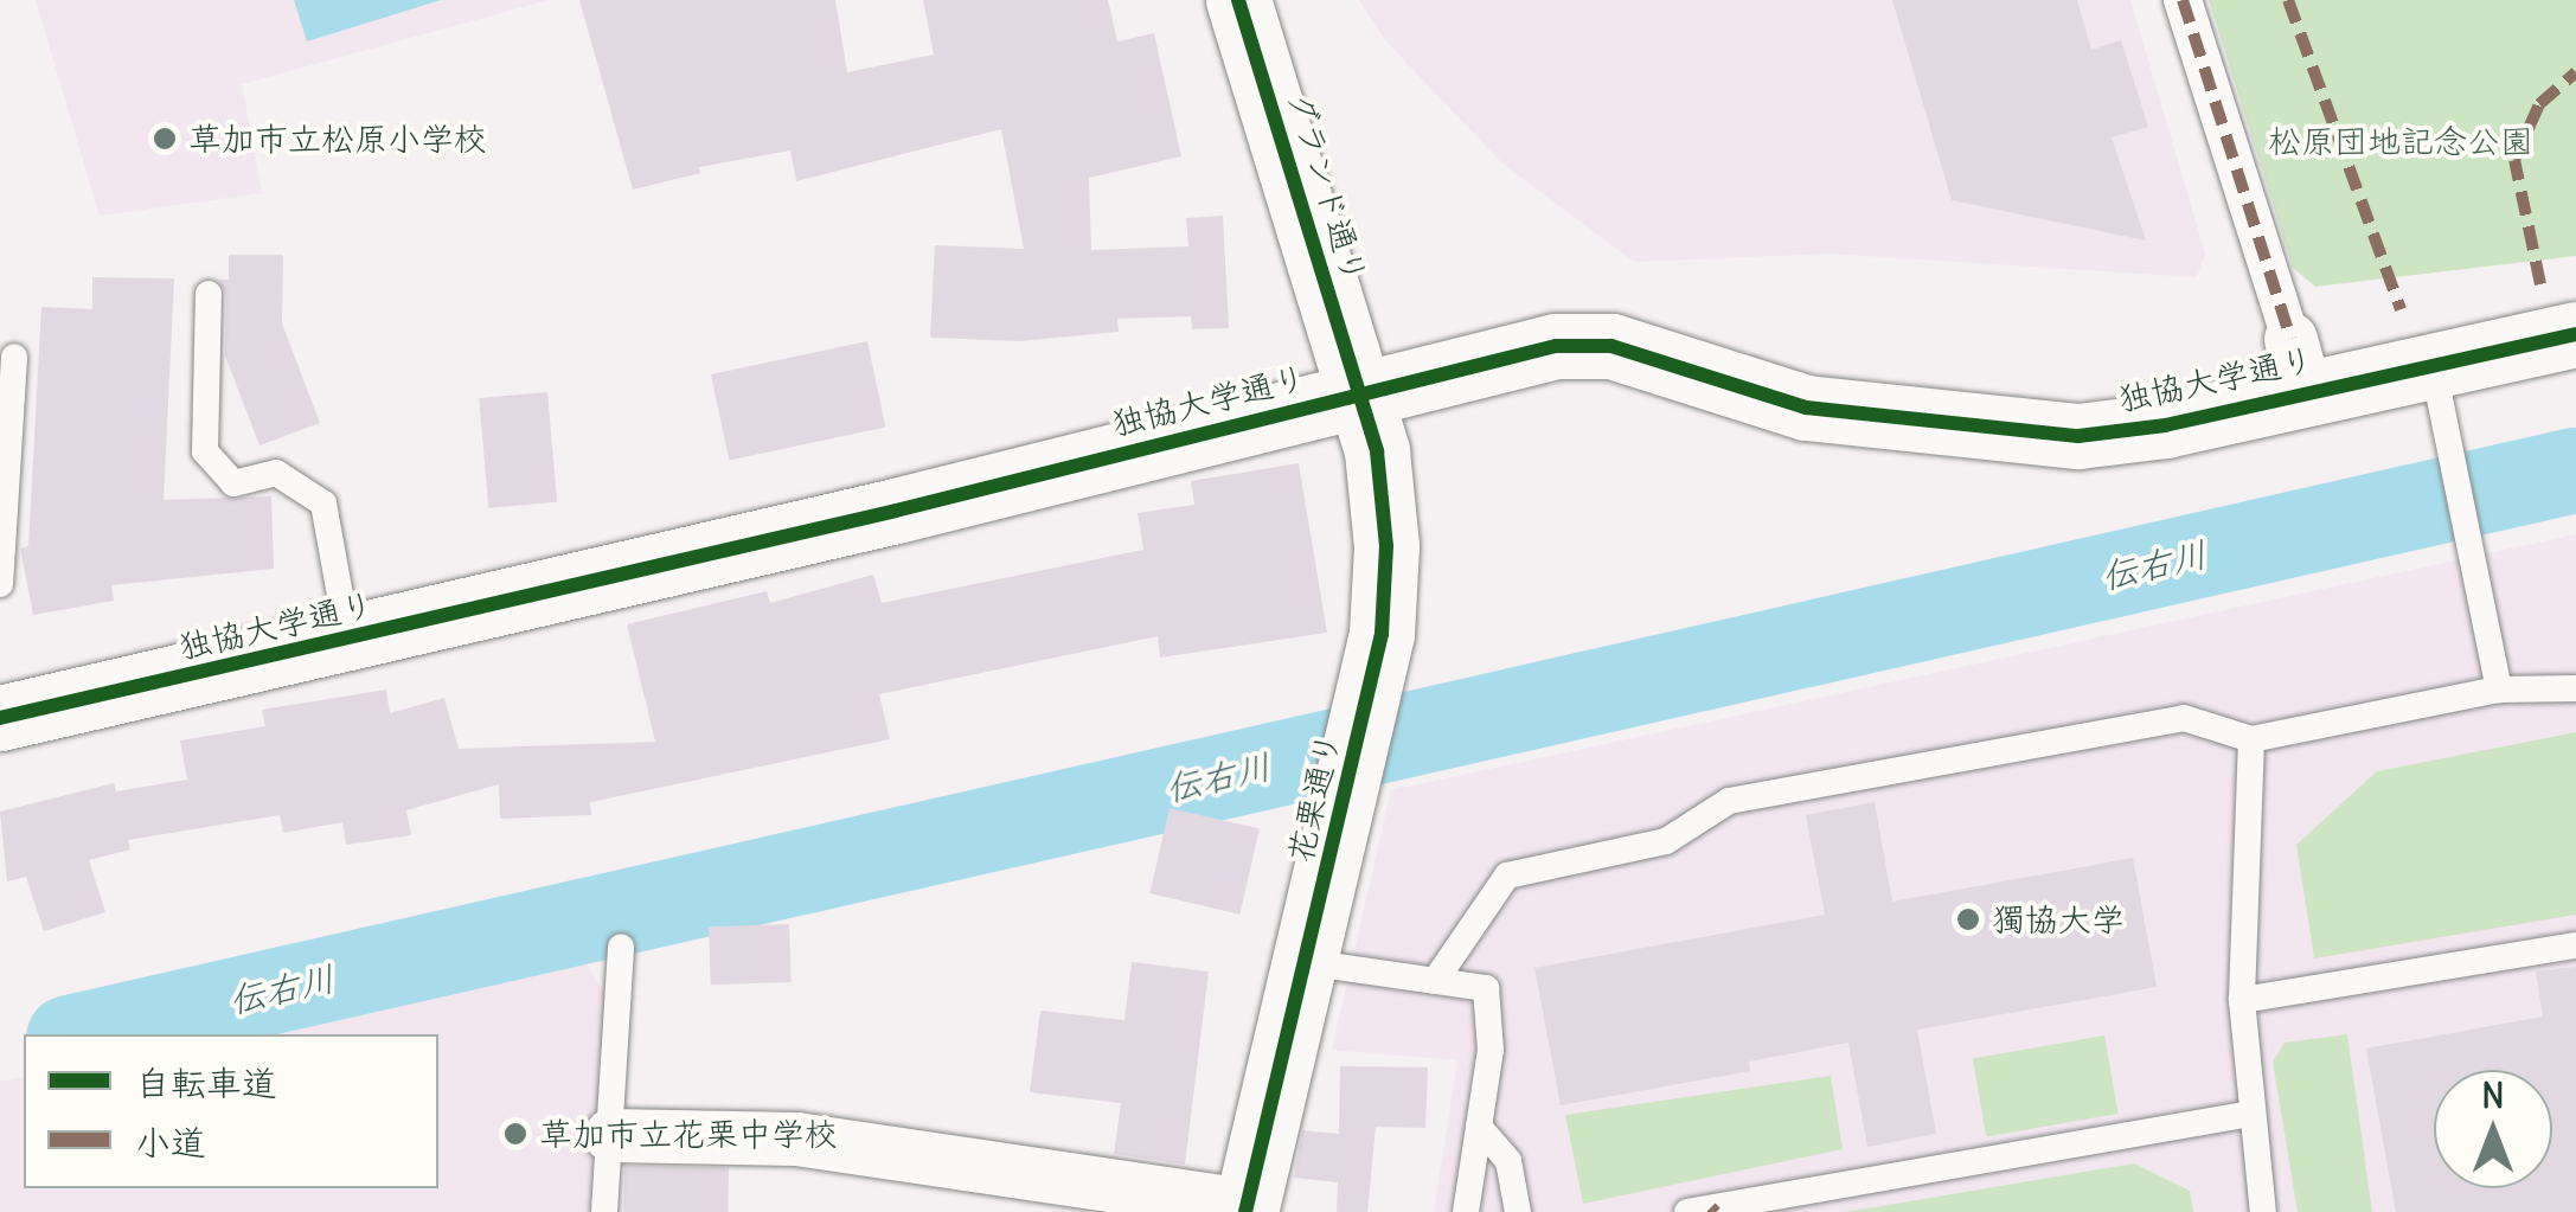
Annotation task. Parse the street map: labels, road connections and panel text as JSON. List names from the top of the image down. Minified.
{"streets":{"street":["グランド通り","独協大学通り","花栗通り"]},"crossings":[["グランド通り","独協大学通り"],["グランド通り","花栗通り"],["独協大学通り","花栗通り"]],"water":["伝右川"],"parks":["松原団地記念公園"],"places":["草加市立松原小学校","獨協大学","草加市立花栗中学校"],"legend":["自転車道","小道"],"north":"top"}
